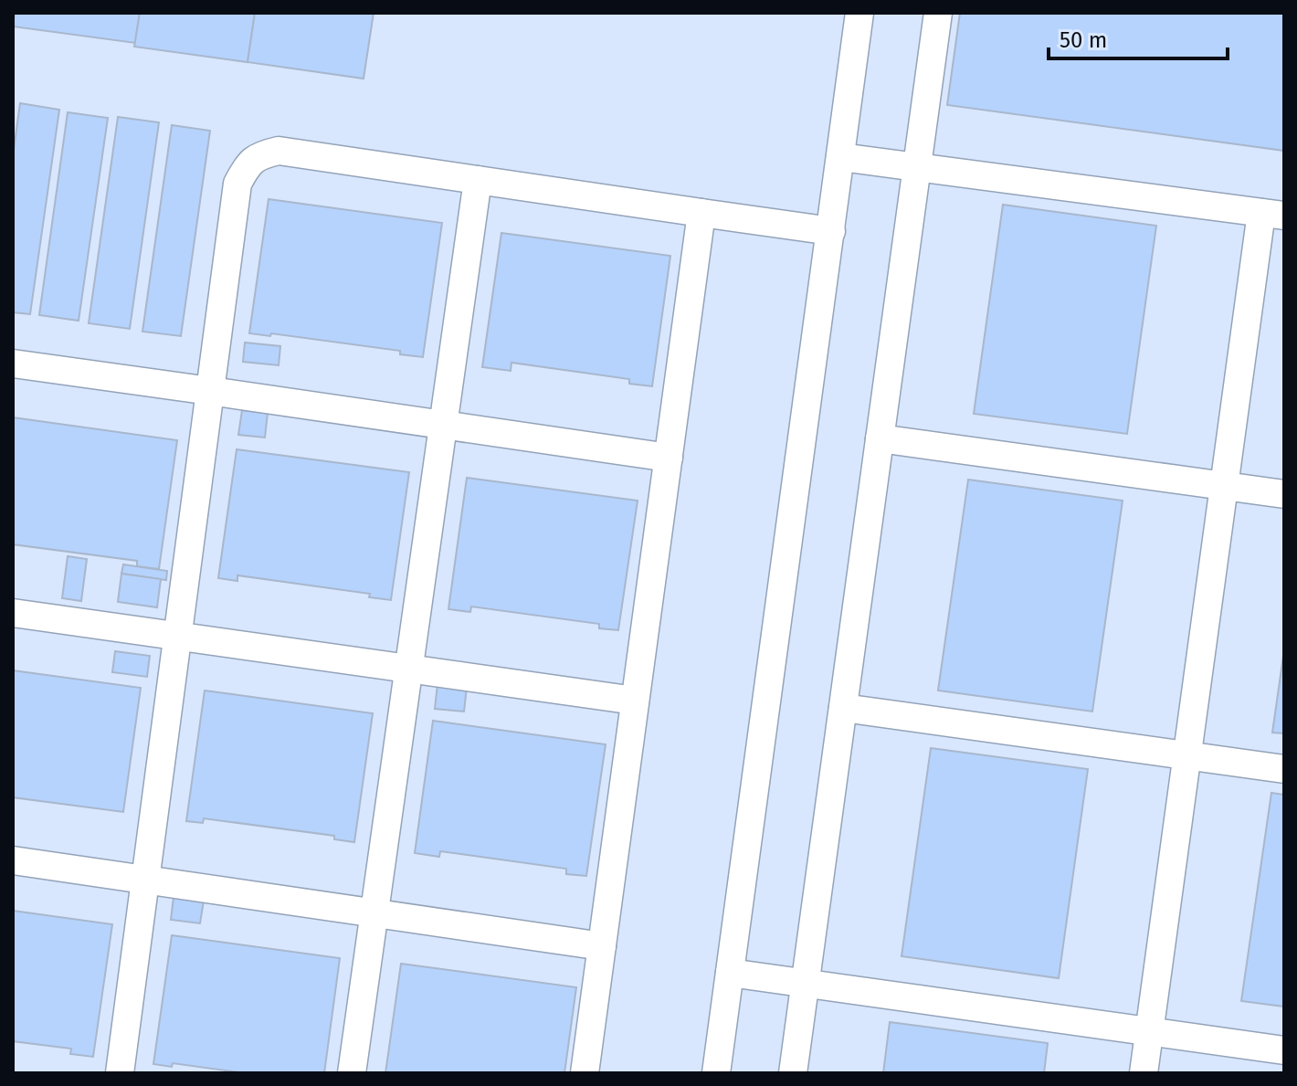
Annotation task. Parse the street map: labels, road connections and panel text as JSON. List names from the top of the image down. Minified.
{"scale_bar":"50 m"}
